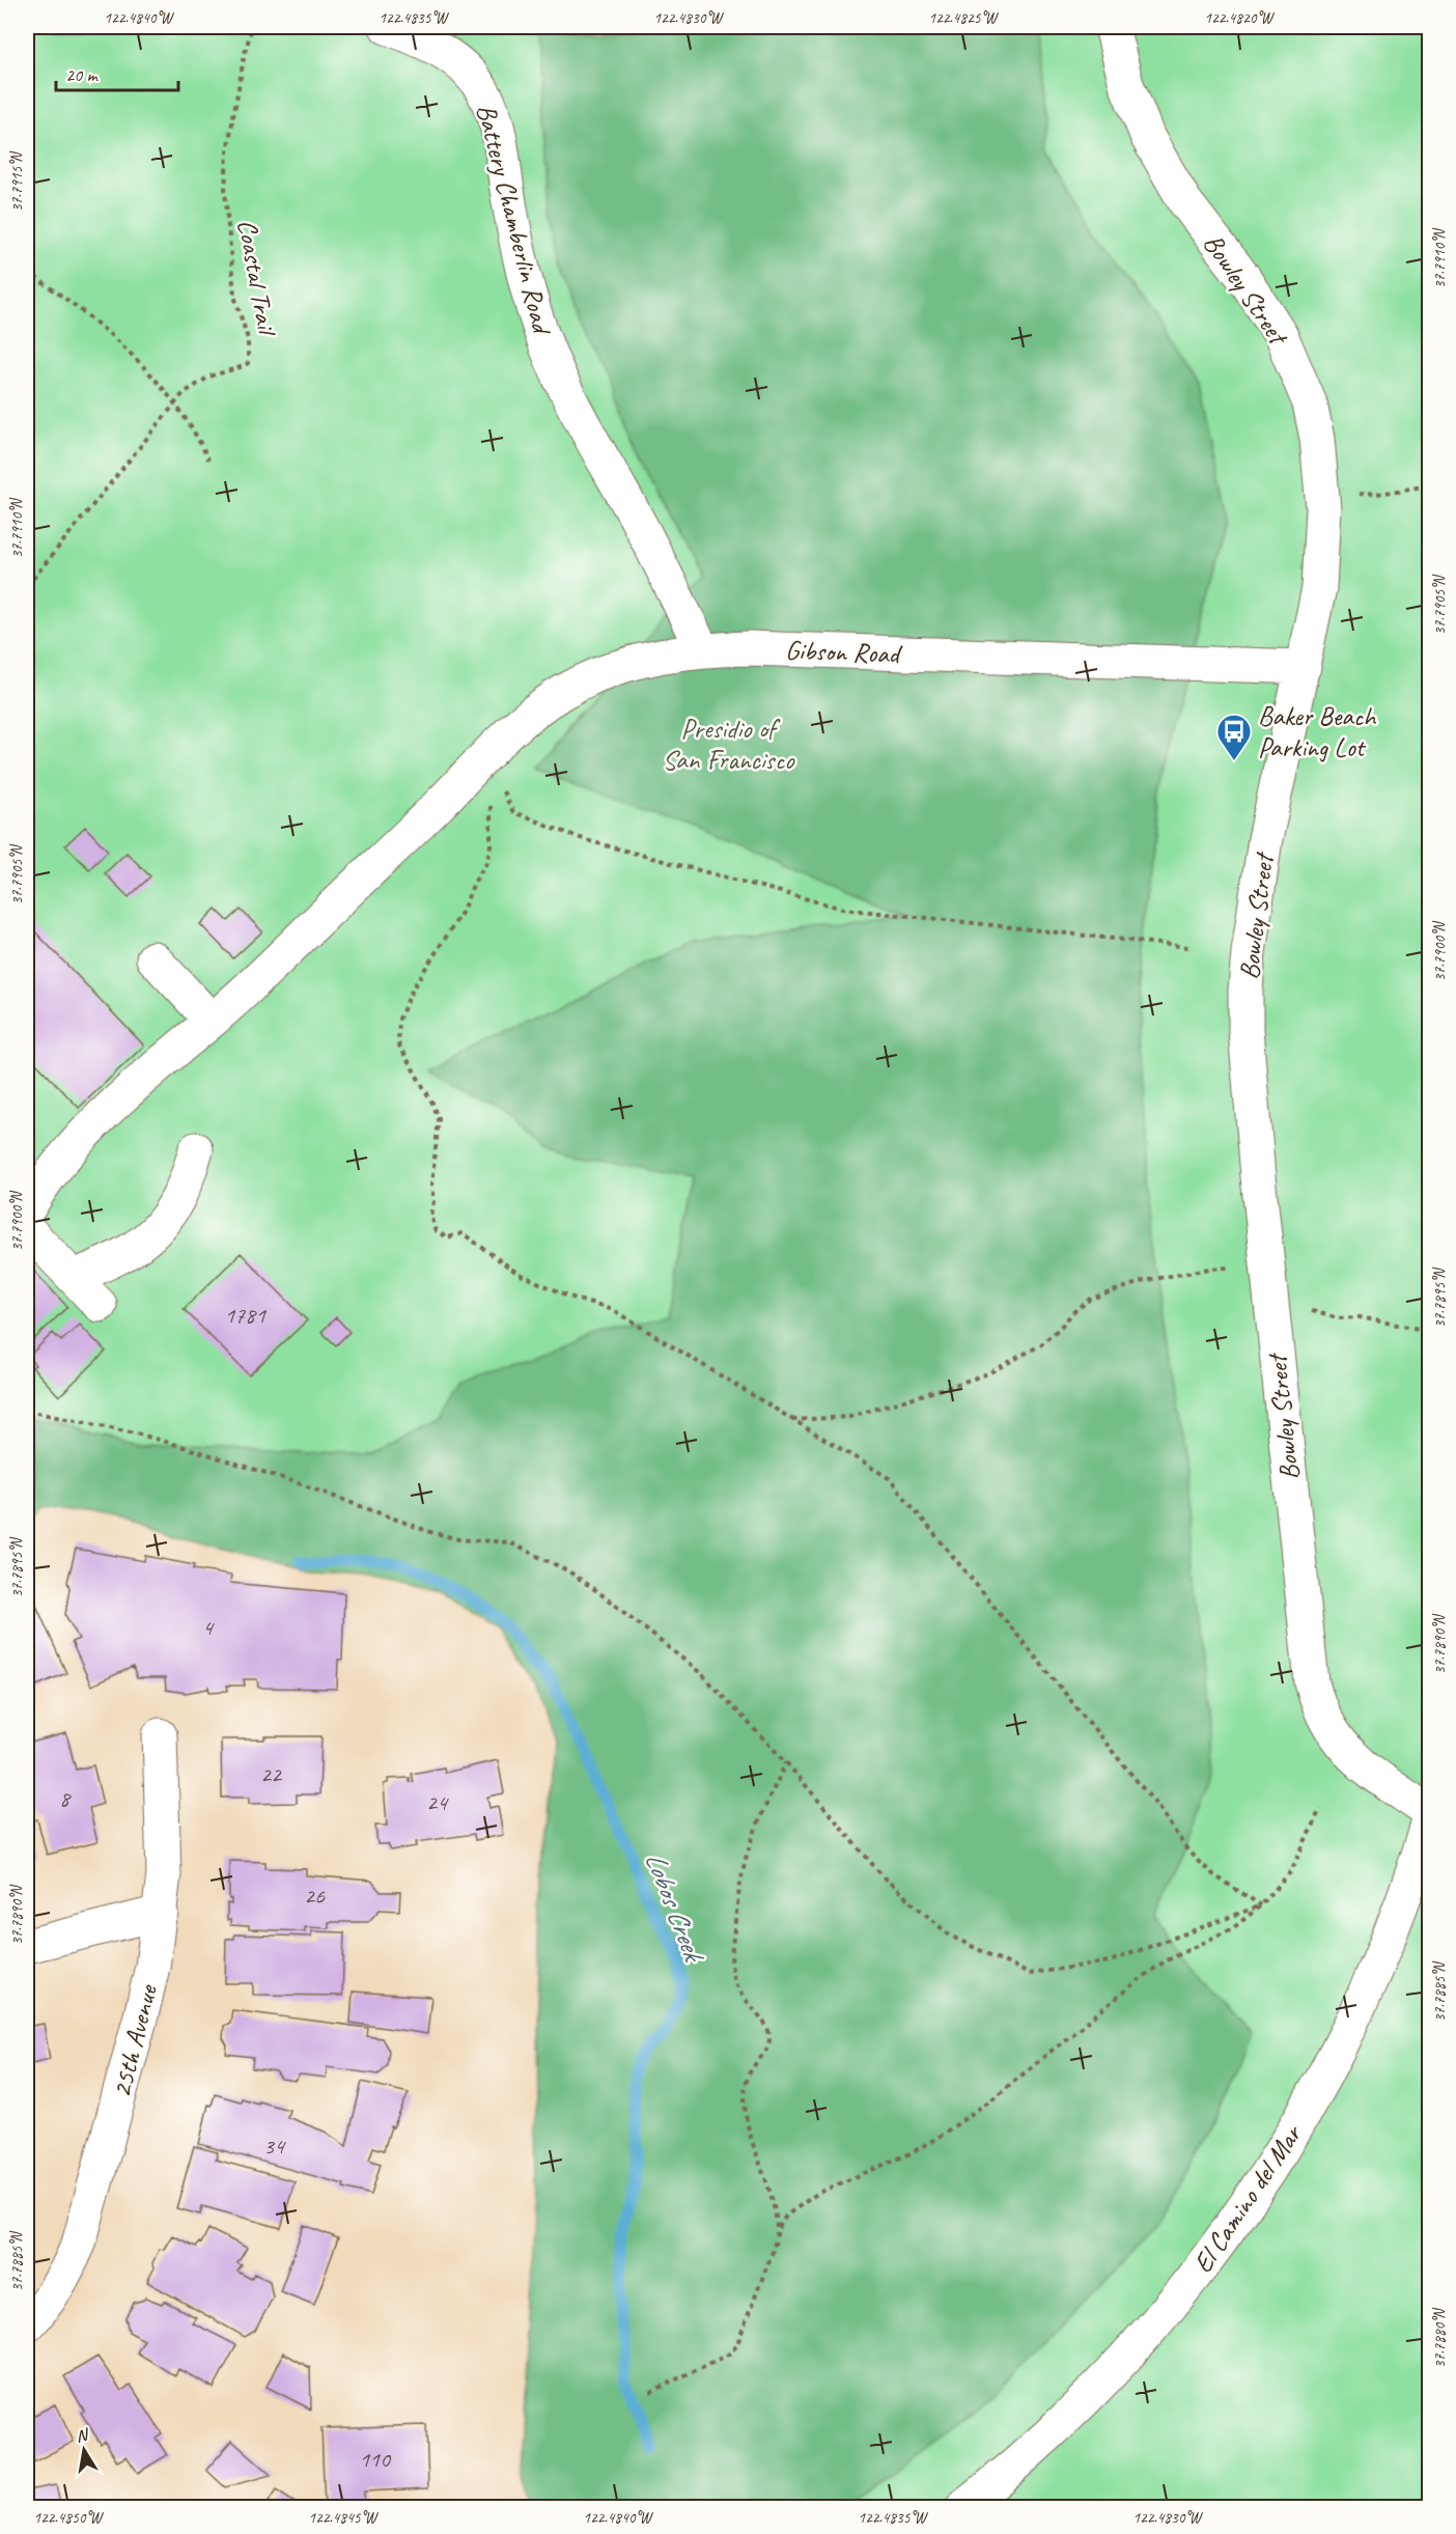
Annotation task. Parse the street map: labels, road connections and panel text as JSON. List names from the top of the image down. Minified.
{"streets":{"street":["Battery Chamberlin Road","Bowley Street","Gibson Road","25th Avenue","El Camino del Mar"],"path":["Coastal Trail"]},"crossings":[["Battery Chamberlin Road","Gibson Road"],["Bowley Street","Gibson Road"]],"water":["Lobos Creek"],"parks":["Presidio of San Francisco"],"places":{"bus stop":["Baker Beach Parking Lot"]},"house_numbers":["1781","4","22","8","24","26","34","110"],"scale_bar":"20 m","north":"top","coordinates":["122.4840°W","122.4835°W","122.4830°W","122.4825°W","122.4820°W","37.7915°N","37.7910°N","37.7905°N","37.7900°N","37.7895°N","37.7890°N","37.7885°N","37.7880°N","122.4850°W","122.4845°W"]}
